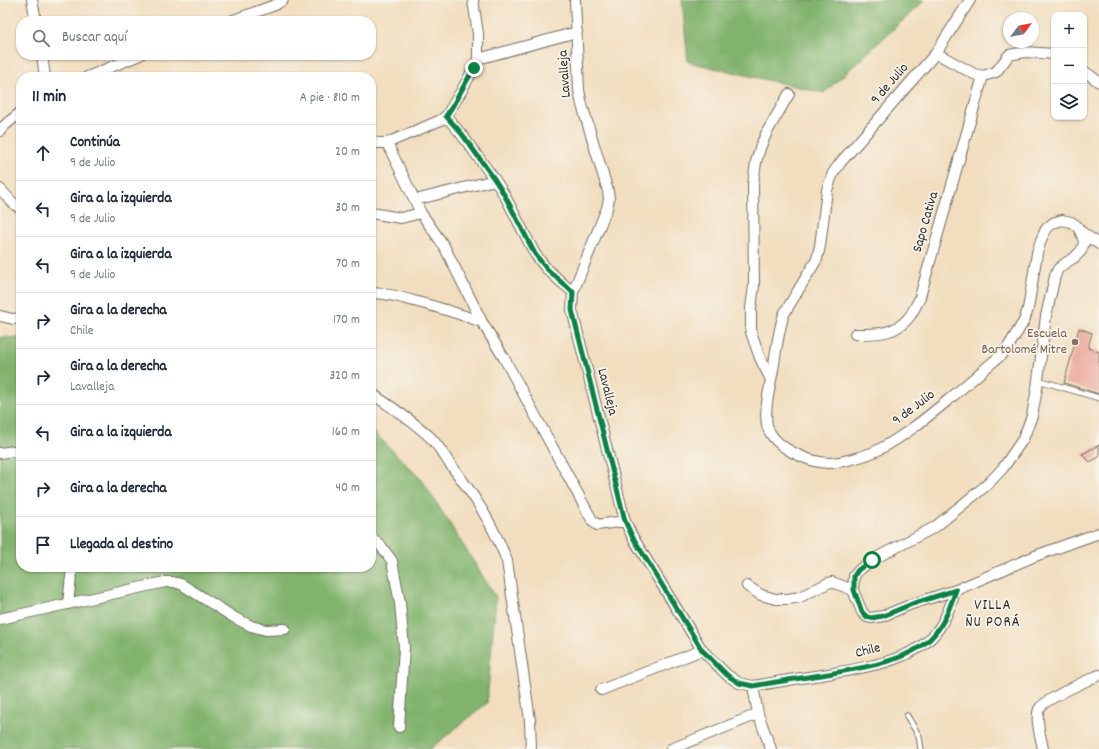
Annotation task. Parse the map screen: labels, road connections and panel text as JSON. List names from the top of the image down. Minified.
{"streets":{"street":["Lavalleja","9 de Julio","Sapo Cativa","Chile"]},"crossings":[["Lavalleja","Chile"]],"districts":["VILLA ÑU PORÁ"],"places":["Escuela Bartolomé Mitre"],"north":"top right","page":{"map_buttons":["+","−"],"search":"Buscar aquí","heading":["11 min","A pie · 810 m"],"list":[["Continúa","9 de Julio","20 m"],["Gira a la izquierda","9 de Julio","30 m"],["Gira a la izquierda","9 de Julio","70 m"],["Gira a la derecha","Chile","170 m"],["Gira a la derecha","Lavalleja","320 m"],["Gira a la izquierda","160 m"],["Gira a la derecha","40 m"],"Llegada al destino"]}}
